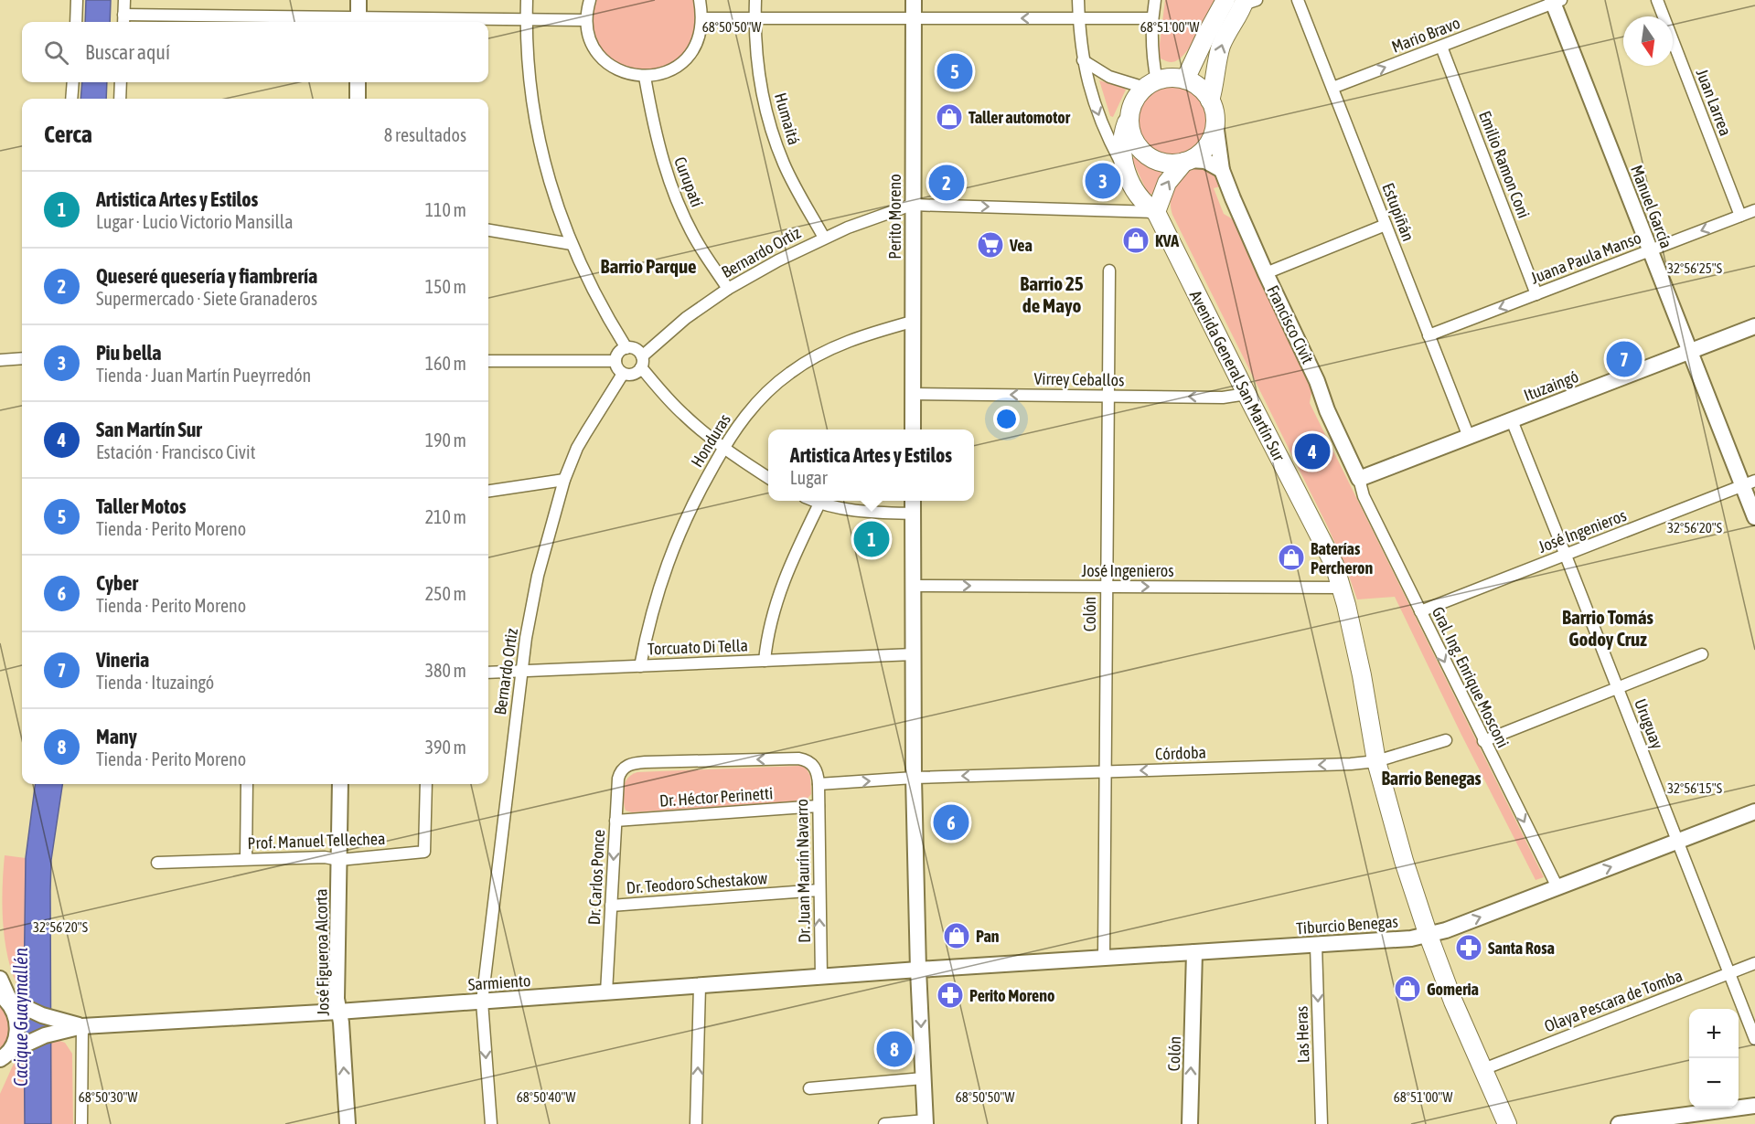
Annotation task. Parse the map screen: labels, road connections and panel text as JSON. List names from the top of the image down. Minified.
{"streets":{"main road":["Manuel García","Perito Moreno","Francisco Civit","Avenida General San Martín Sur","Ituzaingó","Colón","Tiburcio Benegas","José Figueroa Alcorta","Sarmiento"],"street":["Mario Bravo","Juan Larrea","Humaitá","Emilio Ramon Coni","Curupatí","Estupiñán","Bernardo Ortiz","Juana Paula Manso","Virrey Ceballos","Honduras","José Ingenieros","Torcuato Di Tella","Gral. Ing. Enrique Mosconi","Uruguay","Córdoba","Dr. Héctor Perinetti","Prof. Manuel Tellechea","Dr. Juan Maurín Navarro","Dr. Carlos Ponce","Dr. Teodoro Schestakow","Olaya Pescara de Tomba","Las Heras"]},"crossings":[["Mario Bravo","Emilio Ramon Coni"],["Mario Bravo","Manuel García"],["Mario Bravo","Estupiñán"],["Juan Larrea","Juana Paula Manso"],["Humaitá","Bernardo Ortiz"],["Emilio Ramon Coni","Juana Paula Manso"],["Curupatí","Bernardo Ortiz"],["Manuel García","Juana Paula Manso"],["Manuel García","Ituzaingó"],["Manuel García","José Ingenieros"],["Estupiñán","Juana Paula Manso"],["Estupiñán","Ituzaingó"],["Perito Moreno","Bernardo Ortiz"],["Perito Moreno","Virrey Ceballos"],["Perito Moreno","Honduras"],["Bernardo Ortiz","Torcuato Di Tella"],["Bernardo Ortiz","Sarmiento"],["Francisco Civit","Ituzaingó"],["Francisco Civit","Gral. Ing. Enrique Mosconi"],["Avenida General San Martín Sur","Virrey Ceballos"],["Avenida General San Martín Sur","José Ingenieros"],["Avenida General San Martín Sur","Córdoba"],["Avenida General San Martín Sur","Tiburcio Benegas"],["Avenida General San Martín Sur","Olaya Pescara de Tomba"],["Virrey Ceballos","Colón"],["Ituzaingó","Gral. Ing. Enrique Mosconi"],["Ituzaingó","Uruguay"],["Honduras","Torcuato Di Tella"],["José Ingenieros","Colón"],["José Ingenieros","Gral. Ing. Enrique Mosconi"],["José Ingenieros","Uruguay"],["Colón","Córdoba"],["Colón","Tiburcio Benegas"],["Gral. Ing. Enrique Mosconi","Tiburcio Benegas"],["Uruguay","Tiburcio Benegas"],["Uruguay","Olaya Pescara de Tomba"],["Dr. Héctor Perinetti","Dr. Juan Maurín Navarro"],["Dr. Héctor Perinetti","Dr. Carlos Ponce"],["Prof. Manuel Tellechea","José Figueroa Alcorta"],["Dr. Juan Maurín Navarro","Dr. Teodoro Schestakow"],["Dr. Juan Maurín Navarro","Sarmiento"],["Dr. Carlos Ponce","Dr. Teodoro Schestakow"],["Dr. Carlos Ponce","Sarmiento"],["Tiburcio Benegas","Sarmiento"],["Tiburcio Benegas","Las Heras"],["José Figueroa Alcorta","Sarmiento"]],"one_way":["Mario Bravo","Juana Paula Manso","Virrey Ceballos","José Ingenieros","Gral. Ing. Enrique Mosconi","Córdoba","Dr. Juan Maurín Navarro","Dr. Carlos Ponce","Las Heras"],"districts":["Barrio Parque","Barrio 25 de Mayo","Barrio Tomás Godoy Cruz","Barrio Benegas"],"water":["Cacique Guaymallén"],"places":{"shop":["Taller automotor","KVA","Baterías Percheron","Pan","Gomeria"],"supermarket":["Vea"],"pharmacy":["Santa Rosa","Perito Moreno"]},"north":"bottom","page":{"search":"Buscar aquí","pins":["5","3","2","7","4","1","6","8"],"heading":["Cerca","8 resultados"],"list":[{"mark":"1","name":"Artistica Artes y Estilos","note":"Lugar · Lucio Victorio Mansilla","value":"110 m"},{"mark":"2","name":"Queseré quesería y fiambrería","note":"Supermercado · Siete Granaderos","value":"150 m"},{"mark":"3","name":"Piu bella","note":"Tienda · Juan Martín Pueyrredón","value":"160 m"},{"mark":"4","name":"San Martín Sur","note":"Estación · Francisco Civit","value":"190 m"},{"mark":"5","name":"Taller Motos","note":"Tienda · Perito Moreno","value":"210 m"},{"mark":"6","name":"Cyber","note":"Tienda · Perito Moreno","value":"250 m"},{"mark":"7","name":"Vineria","note":"Tienda · Ituzaingó","value":"380 m"},{"mark":"8","name":"Many","note":"Tienda · Perito Moreno","value":"390 m"}],"popup":["Artistica Artes y Estilos","Lugar"],"map_buttons":["+","−"]},"coordinates":["68°50'50\"W","68°51'00\"W","32°56'25\"S","32°56'20\"S","32°56'15\"S","68°50'30\"W","68°50'40\"W"]}
